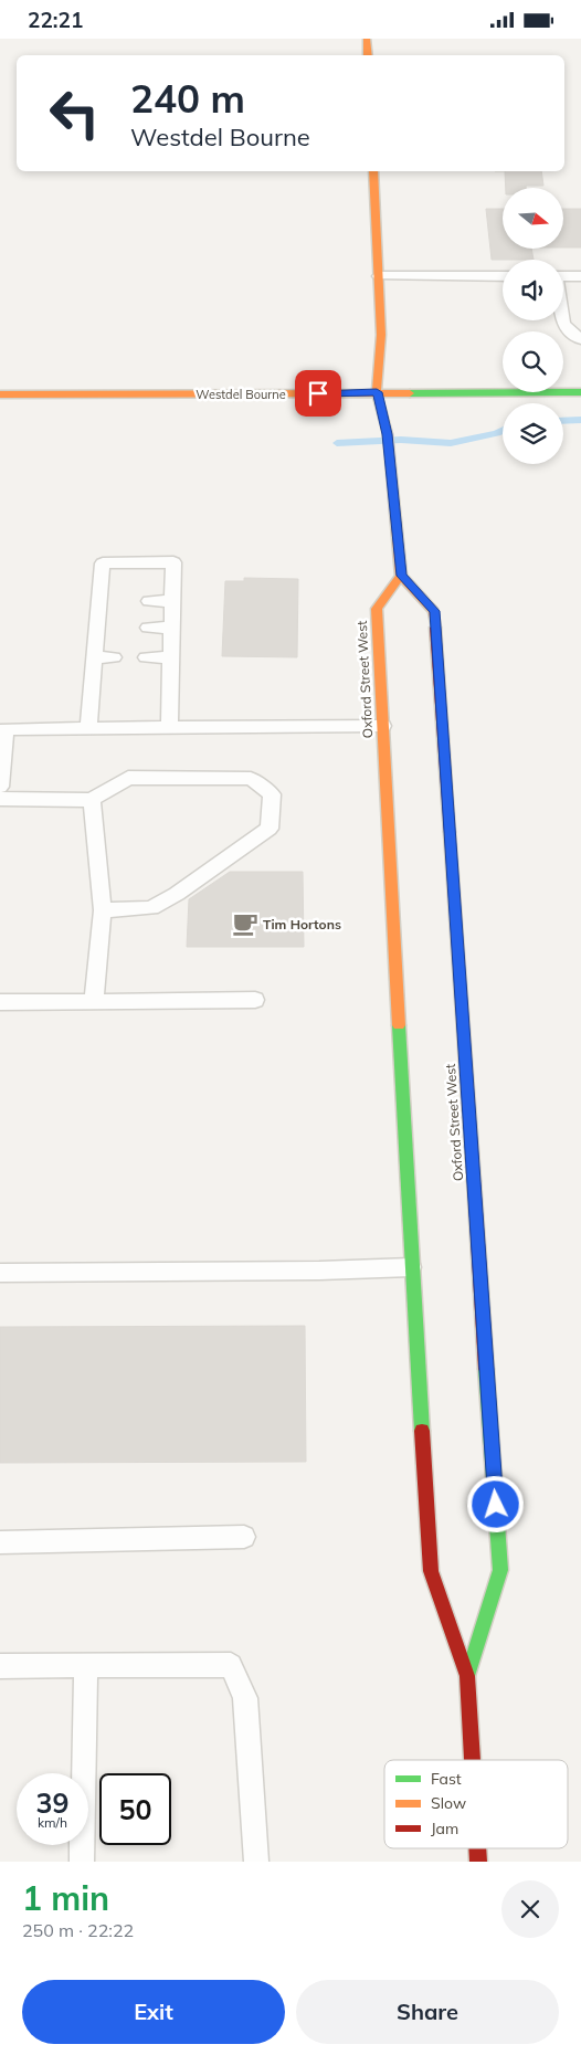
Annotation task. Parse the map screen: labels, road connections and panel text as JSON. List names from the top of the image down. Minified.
{"streets":{"main road":["Westdel Bourne","Oxford Street West"]},"places":{"cafe":["Tim Hortons"]},"legend":["Fast","Slow","Jam"],"north":"right","page":{"status":"22:21","turn":["240 m","Westdel Bourne"],"speed":"39 km/h","limit":"50","heading":["1 min","250 m · 22:22"],"buttons":["Exit","Share"]}}
